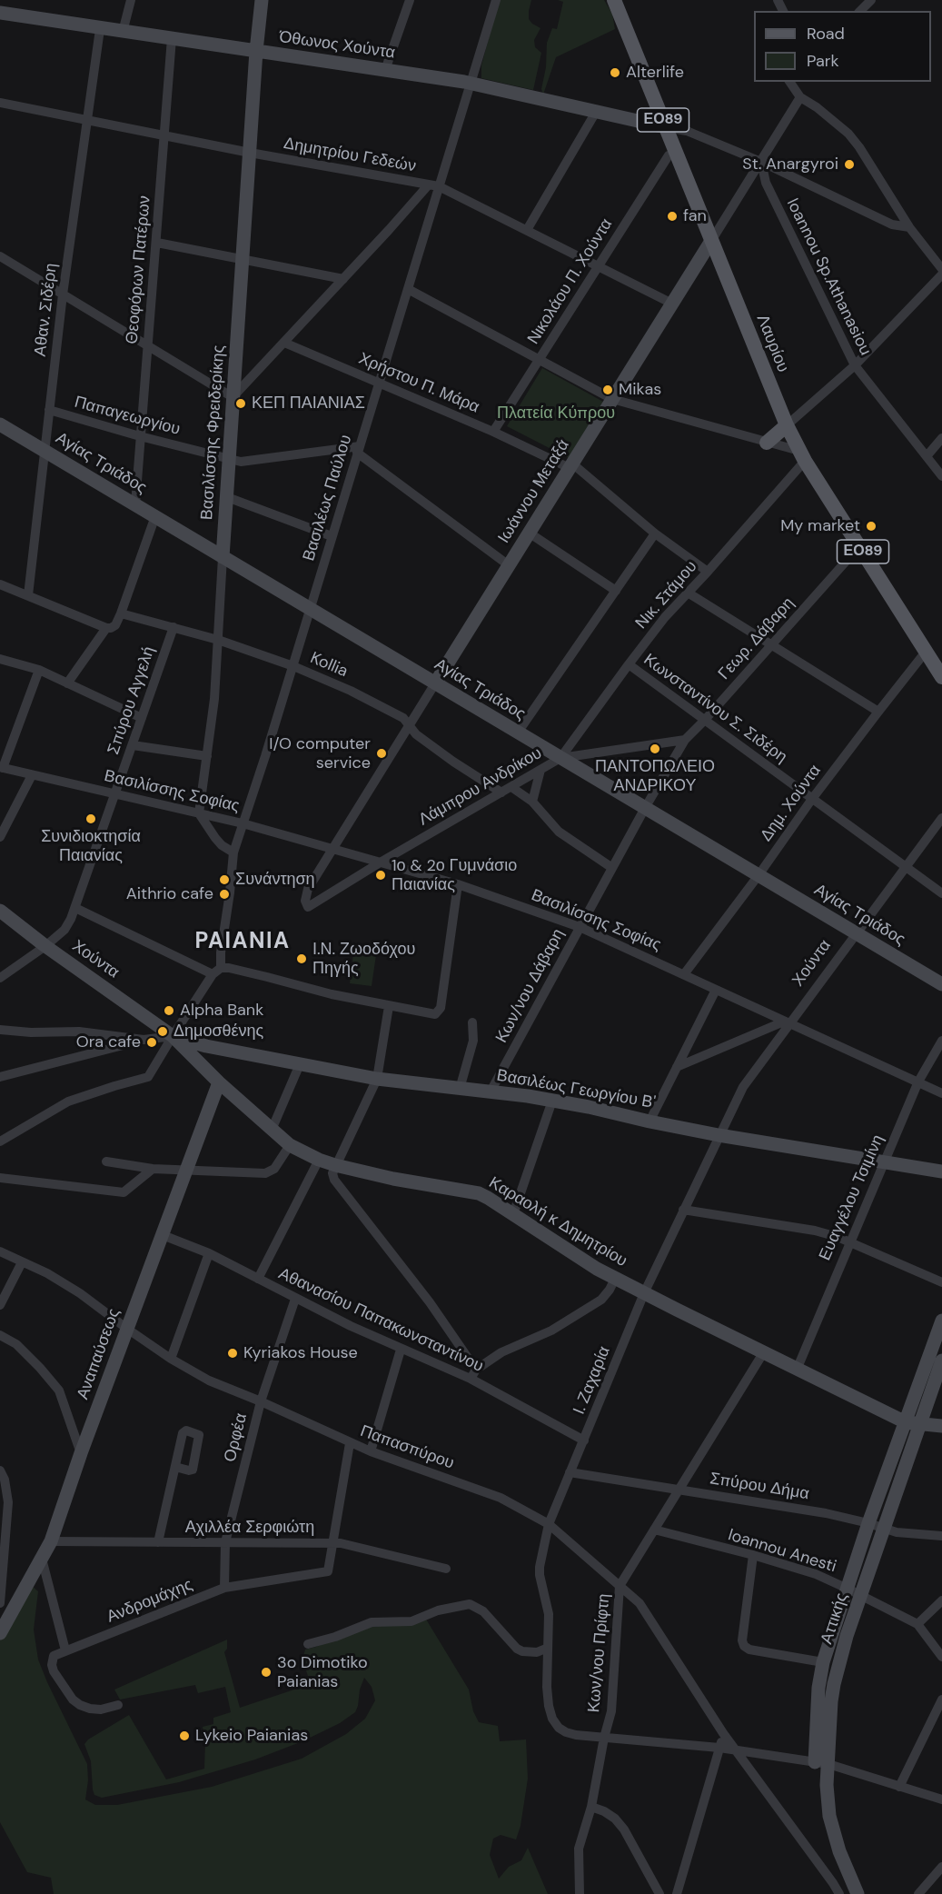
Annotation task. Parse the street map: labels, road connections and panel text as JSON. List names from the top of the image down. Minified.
{"streets":{"main road":["ΕΟ89","Λαυρίου"],"street":["Όθωνος Χούντα","Δημητρίου Γεδεών","Θεοφόρων Πατέρων","Ioannou Sp.Athanasiou","Νικολάου Π. Χούντα","Αθαν. Σιδέρη","Χρήστου Π. Μάρα","Παπαγεωργίου","Βασιλίσσης Φρειδερίκης","Αγίας Τριάδος","Ιωάννου Μεταξά","Βασιλέως Παύλου","Νικ. Στάμου","Γεωρ. Δάβαρη","Kollia","Σπύρου Αγγελή","Κωνσταντίνου Σ. Σιδέρη","Λάμπρου Ανδρίκου","Βασιλίσσης Σοφίας","Δημ. Χούντα","Χούντα","Κων/νου Δάβαρη","Βασιλέως Γεωργίου Β'","Ευαγγέλου Τσιμίνη","Καραολή κ Δημητρίου","Αθανασίου Παπακωνσταντίνου","Αναπαύσεως","Ι. Ζαχαρία","Ορφέα","Παπασπύρου","Σπύρου Δήμα","Αχιλλέα Σερφιώτη","Ioannou Anesti","Ανδρομάχης","Αττικής","Κων/νου Πρίφτη"]},"crossings":[["Όθωνος Χούντα","Θεοφόρων Πατέρων"],["Όθωνος Χούντα","Αθαν. Σιδέρη"],["Όθωνος Χούντα","Λαυρίου"],["Όθωνος Χούντα","Βασιλίσσης Φρειδερίκης"],["Όθωνος Χούντα","Βασιλέως Παύλου"],["Δημητρίου Γεδεών","Θεοφόρων Πατέρων"],["Δημητρίου Γεδεών","Νικολάου Π. Χούντα"],["Δημητρίου Γεδεών","Αθαν. Σιδέρη"],["Δημητρίου Γεδεών","Βασιλίσσης Φρειδερίκης"],["Δημητρίου Γεδεών","Ιωάννου Μεταξά"],["Δημητρίου Γεδεών","Βασιλέως Παύλου"],["Θεοφόρων Πατέρων","Παπαγεωργίου"],["Θεοφόρων Πατέρων","Αγίας Τριάδος"],["Ioannou Sp.Athanasiou","Ιωάννου Μεταξά"],["Νικολάου Π. Χούντα","Λαυρίου"],["Νικολάου Π. Χούντα","Χρήστου Π. Μάρα"],["Αθαν. Σιδέρη","Παπαγεωργίου"],["Αθαν. Σιδέρη","Αγίας Τριάδος"],["Λαυρίου","Ιωάννου Μεταξά"],["Λαυρίου","Νικ. Στάμου"],["Λαυρίου","Γεωρ. Δάβαρη"],["Λαυρίου","Δημ. Χούντα"],["Χρήστου Π. Μάρα","Ιωάννου Μεταξά"],["Χρήστου Π. Μάρα","Βασιλέως Παύλου"],["Χρήστου Π. Μάρα","Νικ. Στάμου"],["Παπαγεωργίου","Βασιλίσσης Φρειδερίκης"],["Παπαγεωργίου","Βασιλέως Παύλου"],["Βασιλίσσης Φρειδερίκης","Αγίας Τριάδος"],["Βασιλίσσης Φρειδερίκης","Kollia"],["Βασιλίσσης Φρειδερίκης","Βασιλίσσης Σοφίας"],["Αγίας Τριάδος","Ιωάννου Μεταξά"],["Αγίας Τριάδος","Βασιλέως Παύλου"],["Αγίας Τριάδος","Νικ. Στάμου"],["Αγίας Τριάδος","Γεωρ. Δάβαρη"],["Αγίας Τριάδος","Λάμπρου Ανδρίκου"],["Αγίας Τριάδος","Δημ. Χούντα"],["Αγίας Τριάδος","Χούντα"],["Αγίας Τριάδος","Κων/νου Δάβαρη"],["Ιωάννου Μεταξά","Kollia"],["Ιωάννου Μεταξά","Λάμπρου Ανδρίκου"],["Ιωάννου Μεταξά","Βασιλίσσης Σοφίας"],["Βασιλέως Παύλου","Kollia"],["Βασιλέως Παύλου","Βασιλίσσης Σοφίας"],["Νικ. Στάμου","Κωνσταντίνου Σ. Σιδέρη"],["Νικ. Στάμου","Λάμπρου Ανδρίκου"],["Γεωρ. Δάβαρη","Κωνσταντίνου Σ. Σιδέρη"],["Γεωρ. Δάβαρη","Λάμπρου Ανδρίκου"],["Γεωρ. Δάβαρη","Κων/νου Δάβαρη"],["Kollia","Σπύρου Αγγελή"],["Kollia","Λάμπρου Ανδρίκου"],["Σπύρου Αγγελή","Βασιλίσσης Σοφίας"],["Σπύρου Αγγελή","Χούντα"],["Κωνσταντίνου Σ. Σιδέρη","Δημ. Χούντα"],["Κωνσταντίνου Σ. Σιδέρη","Χούντα"],["Λάμπρου Ανδρίκου","Βασιλίσσης Σοφίας"],["Βασιλίσσης Σοφίας","Δημ. Χούντα"],["Βασιλίσσης Σοφίας","Χούντα"],["Βασιλίσσης Σοφίας","Κων/νου Δάβαρη"],["Βασιλίσσης Σοφίας","Ευαγγέλου Τσιμίνη"],["Χούντα","Βασιλέως Γεωργίου Β'"],["Χούντα","Καραολή κ Δημητρίου"],["Χούντα","Ι. Ζαχαρία"],["Κων/νου Δάβαρη","Βασιλέως Γεωργίου Β'"],["Βασιλέως Γεωργίου Β'","Ευαγγέλου Τσιμίνη"],["Βασιλέως Γεωργίου Β'","Καραολή κ Δημητρίου"],["Βασιλέως Γεωργίου Β'","Ι. Ζαχαρία"],["Ευαγγέλου Τσιμίνη","Καραολή κ Δημητρίου"],["Καραολή κ Δημητρίου","Αναπαύσεως"],["Καραολή κ Δημητρίου","Ι. Ζαχαρία"],["Καραολή κ Δημητρίου","Αττικής"],["Καραολή κ Δημητρίου","Κων/νου Πρίφτη"],["Αθανασίου Παπακωνσταντίνου","Αναπαύσεως"],["Αθανασίου Παπακωνσταντίνου","Ι. Ζαχαρία"],["Αθανασίου Παπακωνσταντίνου","Ορφέα"],["Αναπαύσεως","Παπασπύρου"],["Αναπαύσεως","Αχιλλέα Σερφιώτη"],["Ι. Ζαχαρία","Παπασπύρου"],["Ι. Ζαχαρία","Σπύρου Δήμα"],["Ι. Ζαχαρία","Αττικής"],["Ι. Ζαχαρία","Κων/νου Πρίφτη"],["Ορφέα","Παπασπύρου"],["Ορφέα","Αχιλλέα Σερφιώτη"],["Ορφέα","Ανδρομάχης"],["Παπασπύρου","Ανδρομάχης"],["Παπασπύρου","Κων/νου Πρίφτη"],["Σπύρου Δήμα","Αττικής"],["Σπύρου Δήμα","Κων/νου Πρίφτη"],["Αχιλλέα Σερφιώτη","Ανδρομάχης"],["Ioannou Anesti","Αττικής"],["Ioannou Anesti","Κων/νου Πρίφτη"]],"districts":["PAIANIA"],"parks":["Πλατεία Κύπρου"],"places":["Alterlife","St. Anargyroi","fan","Mikas","ΚΕΠ ΠΑΙΑΝΙΑΣ","My market","ΠΑΝΤΟΠΩΛΕΙΟ ΑΝΔΡΙΚΟΥ","I/O computer service","Συνιδιοκτησία Παιανίας","1ο & 2ο Γυμνάσιο Παιανίας","Συνάντηση","Aithrio cafe","Ι.Ν. Ζωοδόχου Πηγής","Alpha Bank","Δημοσθένης","Ora cafe","Kyriakos House","3o Dimotiko Paianias","Lykeio Paianias"],"legend":["Road","Park"]}
